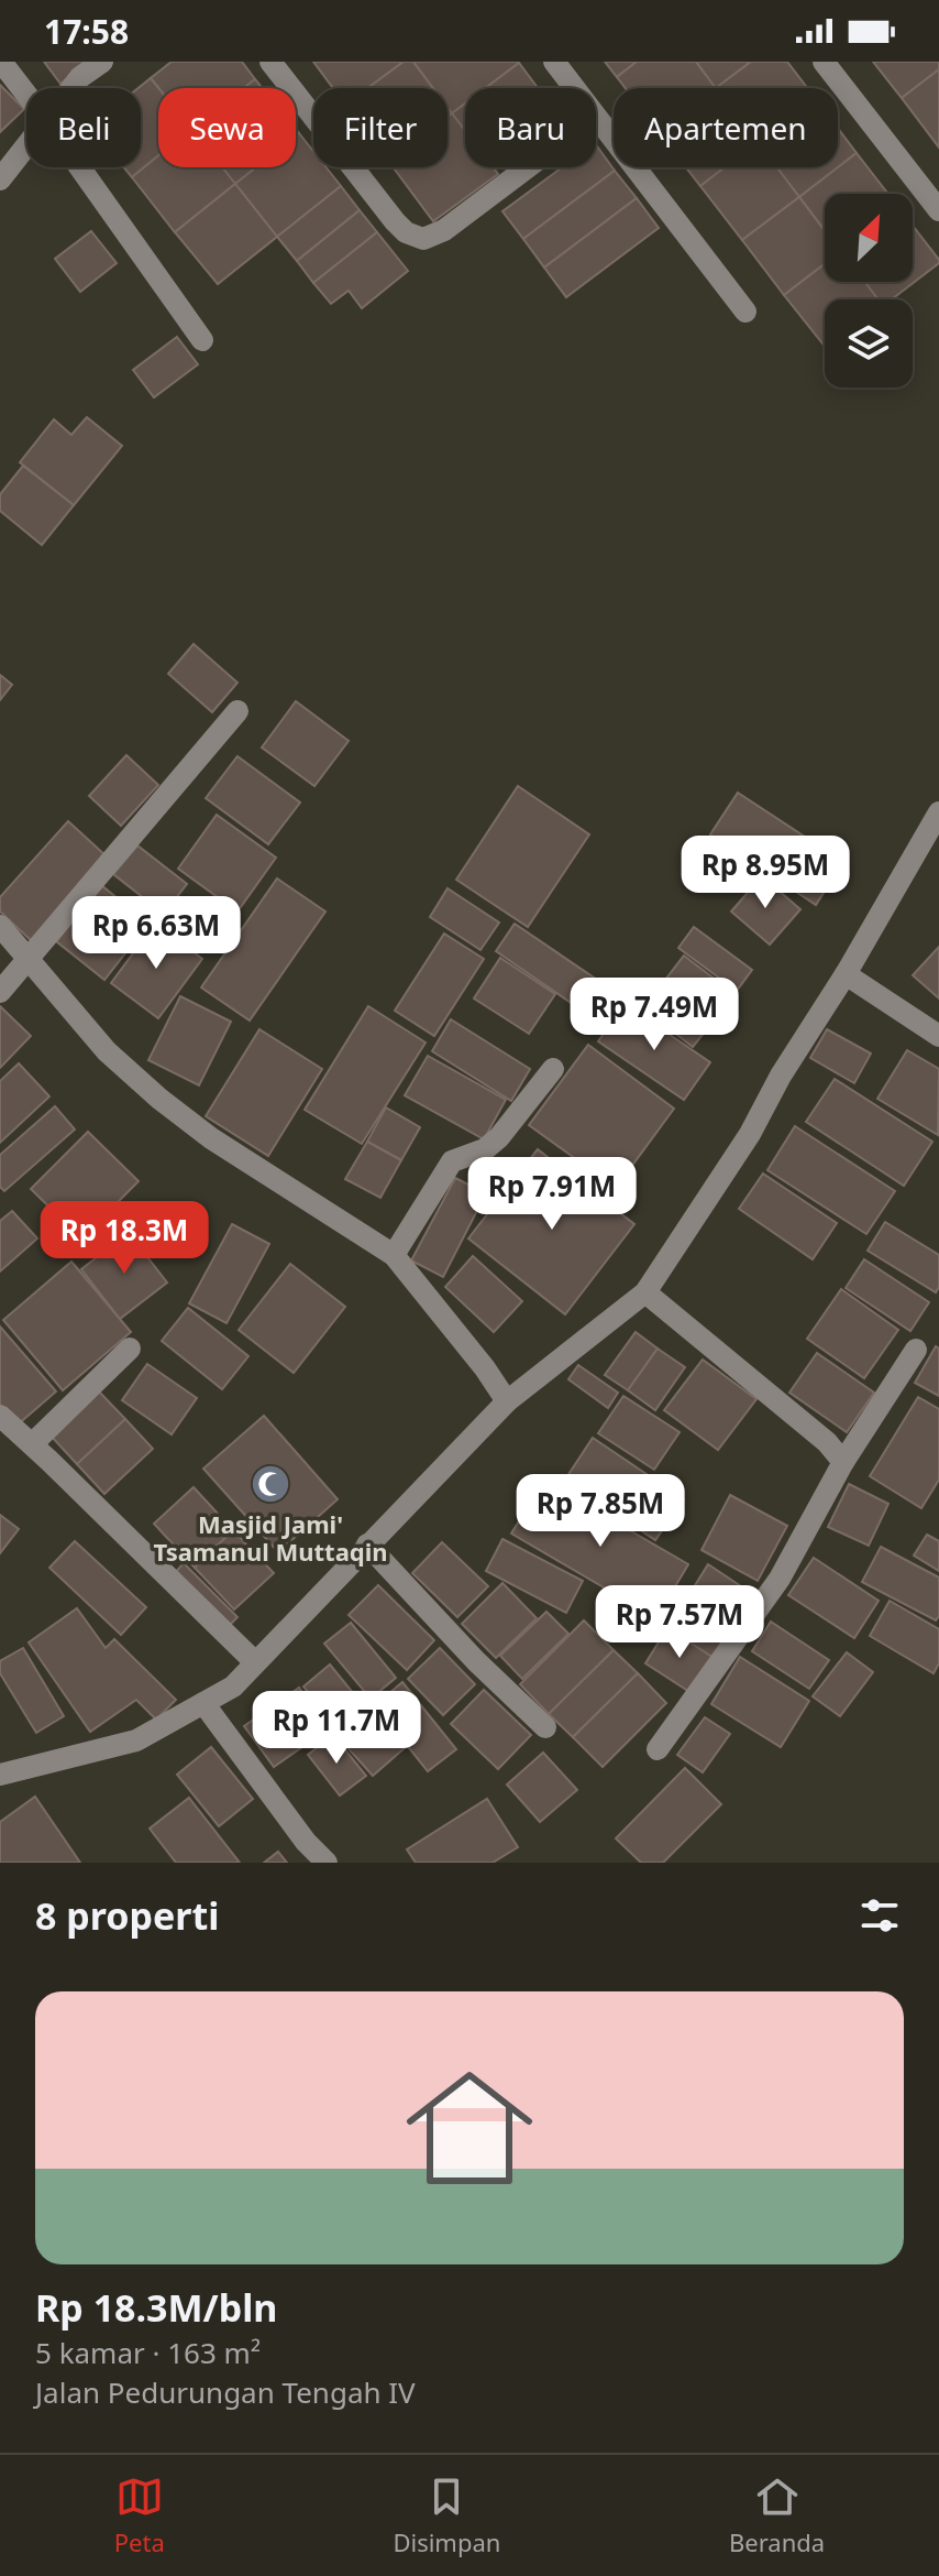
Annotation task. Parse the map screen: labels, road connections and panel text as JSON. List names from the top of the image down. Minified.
{"places":{"mosque":["Masjid Jami' Tsamanul Muttaqin"]},"north":"top right","page":{"status":"17:58","chip":["Beli","Sewa","Filter","Baru","Apartemen"],"price":["Rp 8.95M","Rp 6.63M","Rp 7.49M","Rp 7.91M","Rp 18.3M","Rp 7.85M","Rp 7.57M","Rp 11.7M"],"heading":"8 properti","list":[{"name":"Rp 18.3M/bln","note":"5 kamar · 163 m² · Jalan Pedurungan Tengah IV"}],"tabs":["Peta","Disimpan","Beranda"]}}
